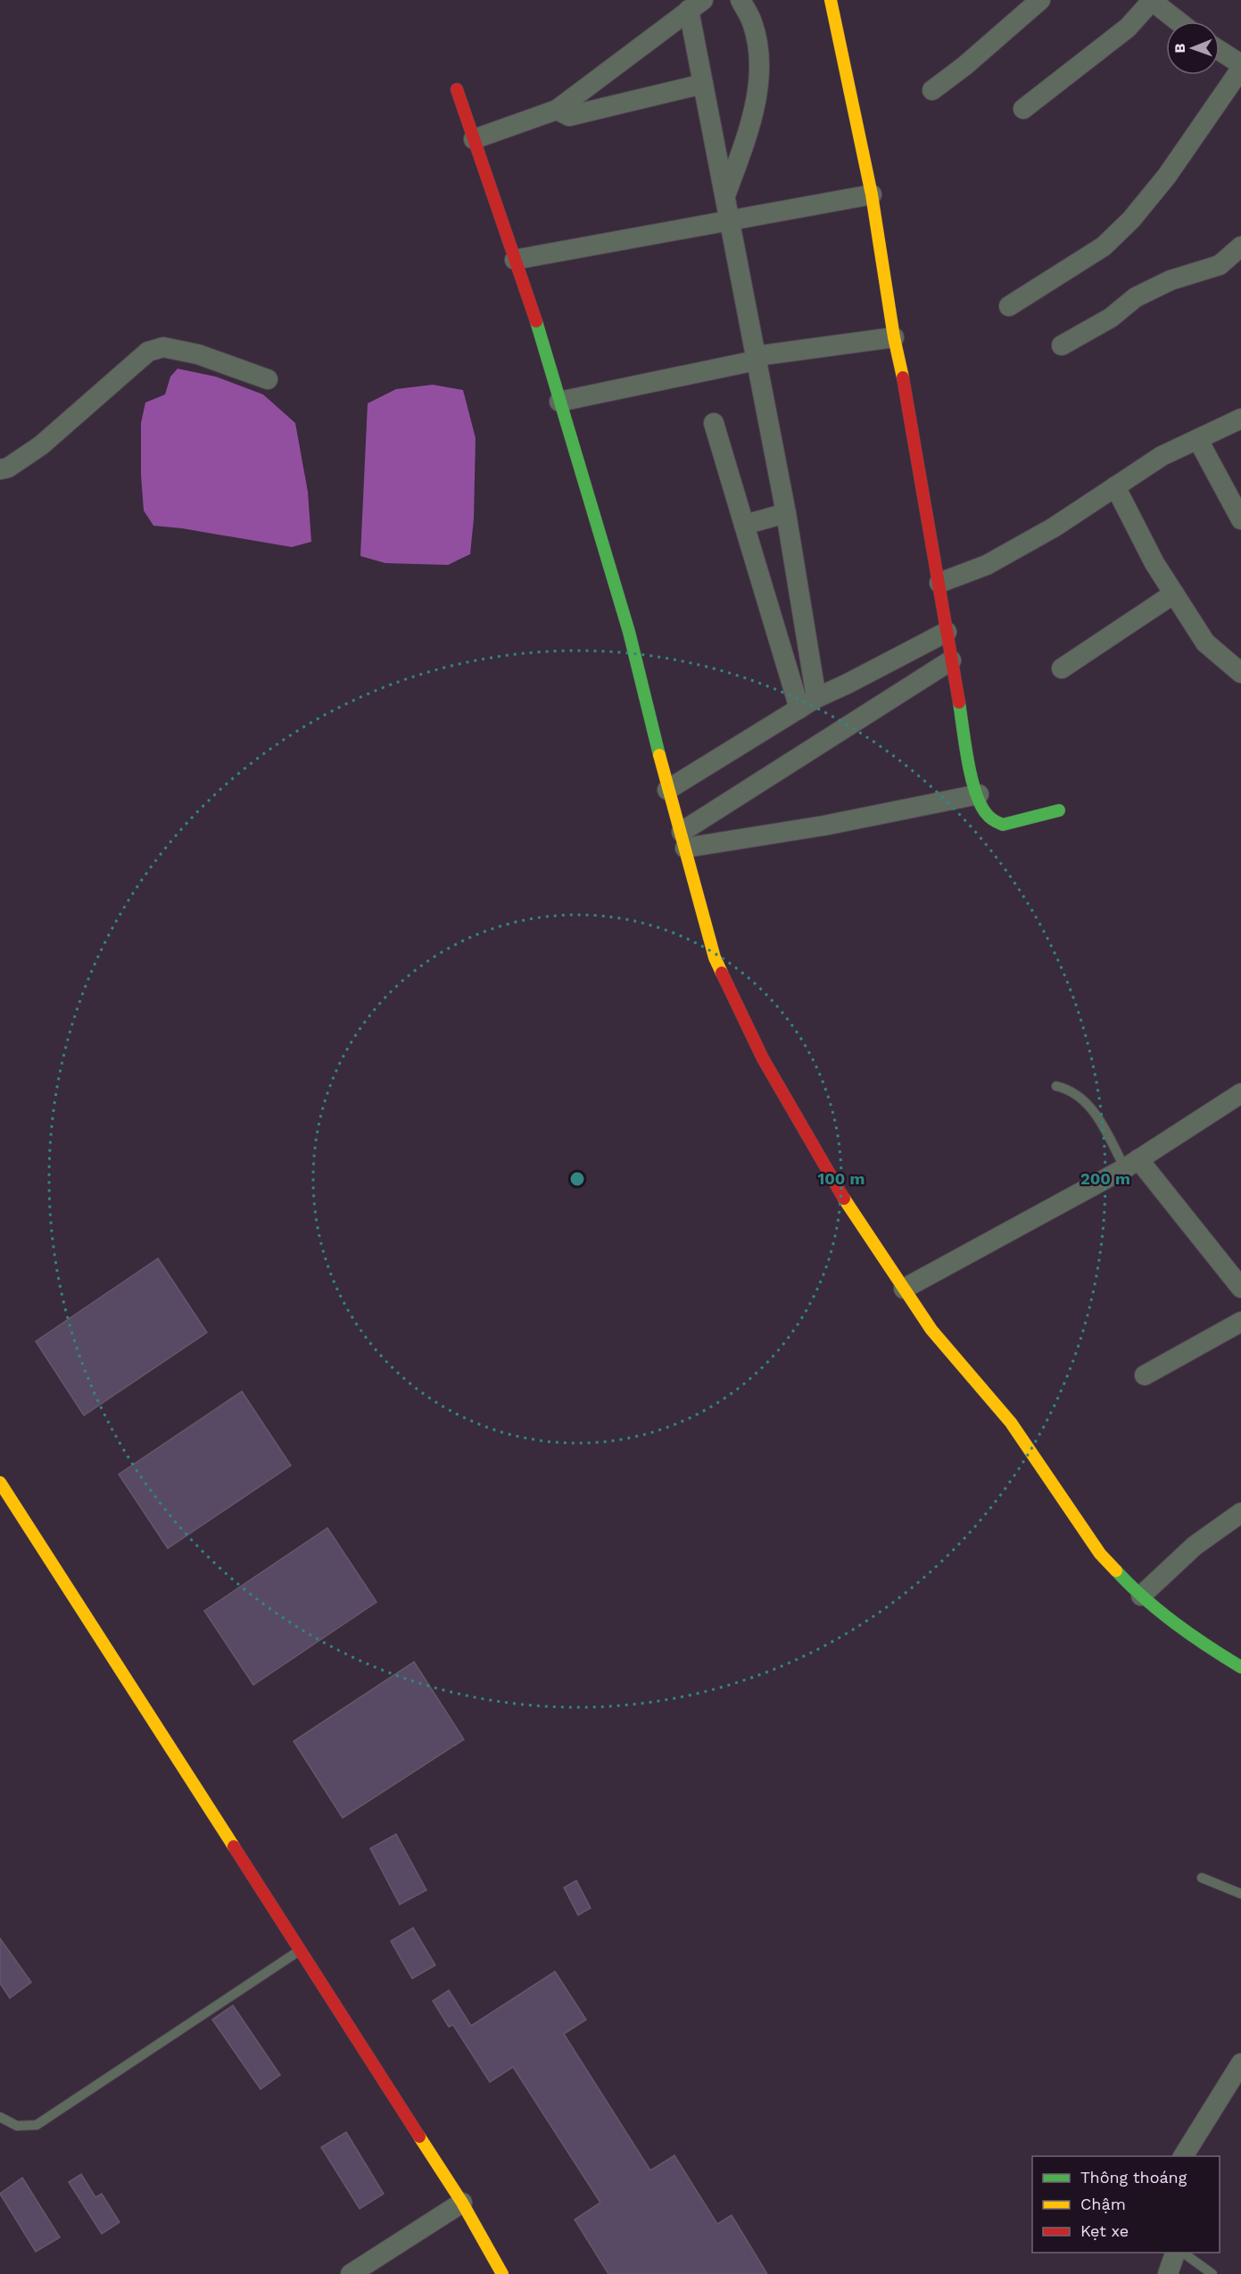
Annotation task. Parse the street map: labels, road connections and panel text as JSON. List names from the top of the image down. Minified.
{"legend":["Thông thoáng","Chậm","Kẹt xe"],"north":"left","rings":["100 m","200 m"]}
